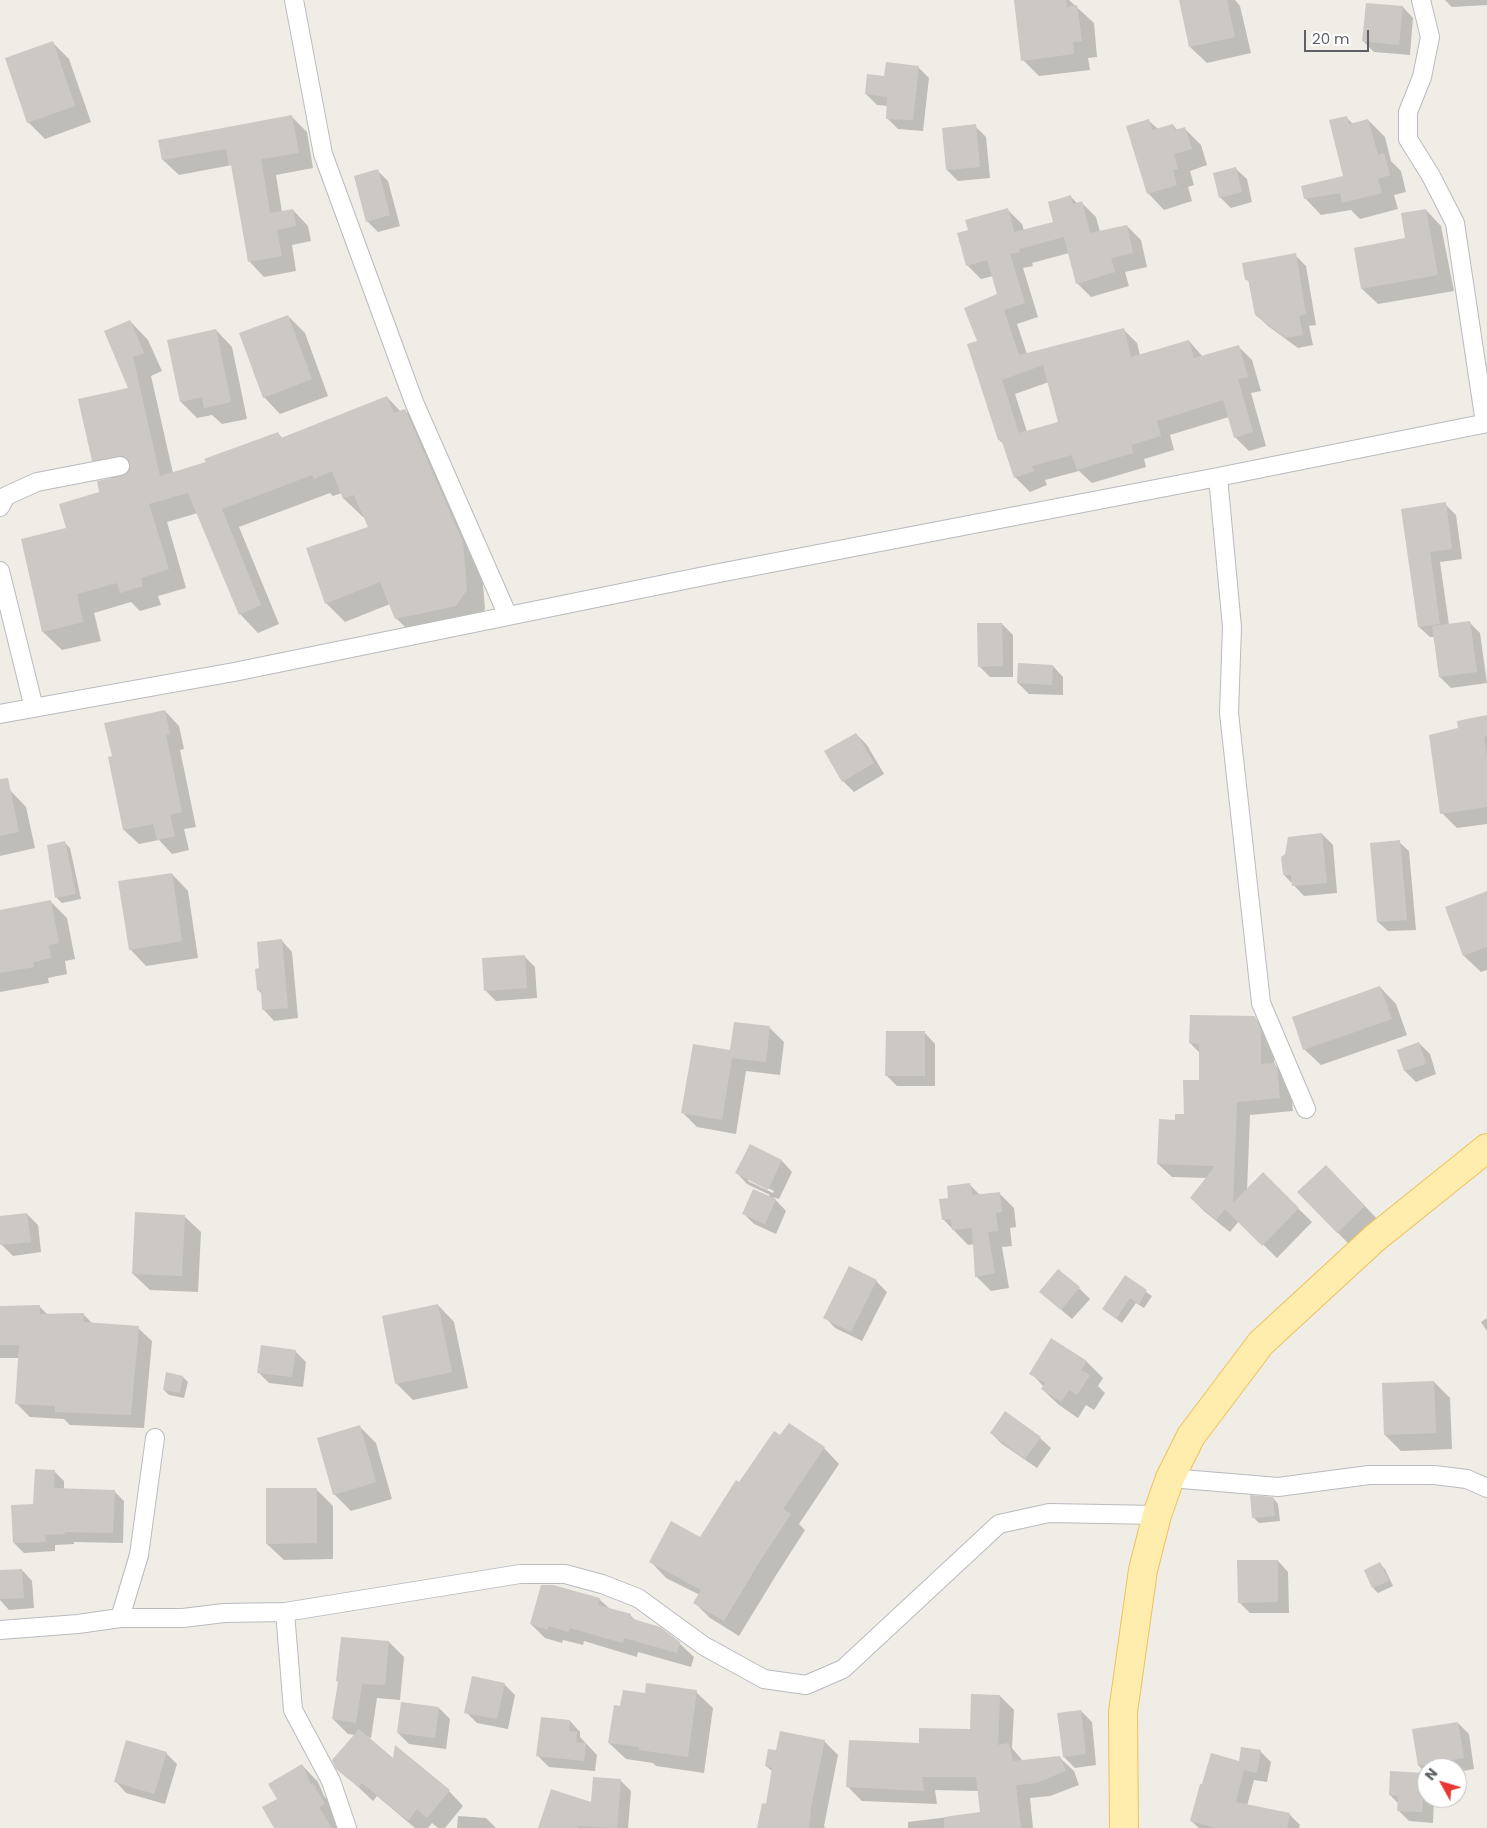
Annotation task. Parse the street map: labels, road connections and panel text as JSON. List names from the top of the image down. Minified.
{"scale_bar":"20 m","north":"top left"}
